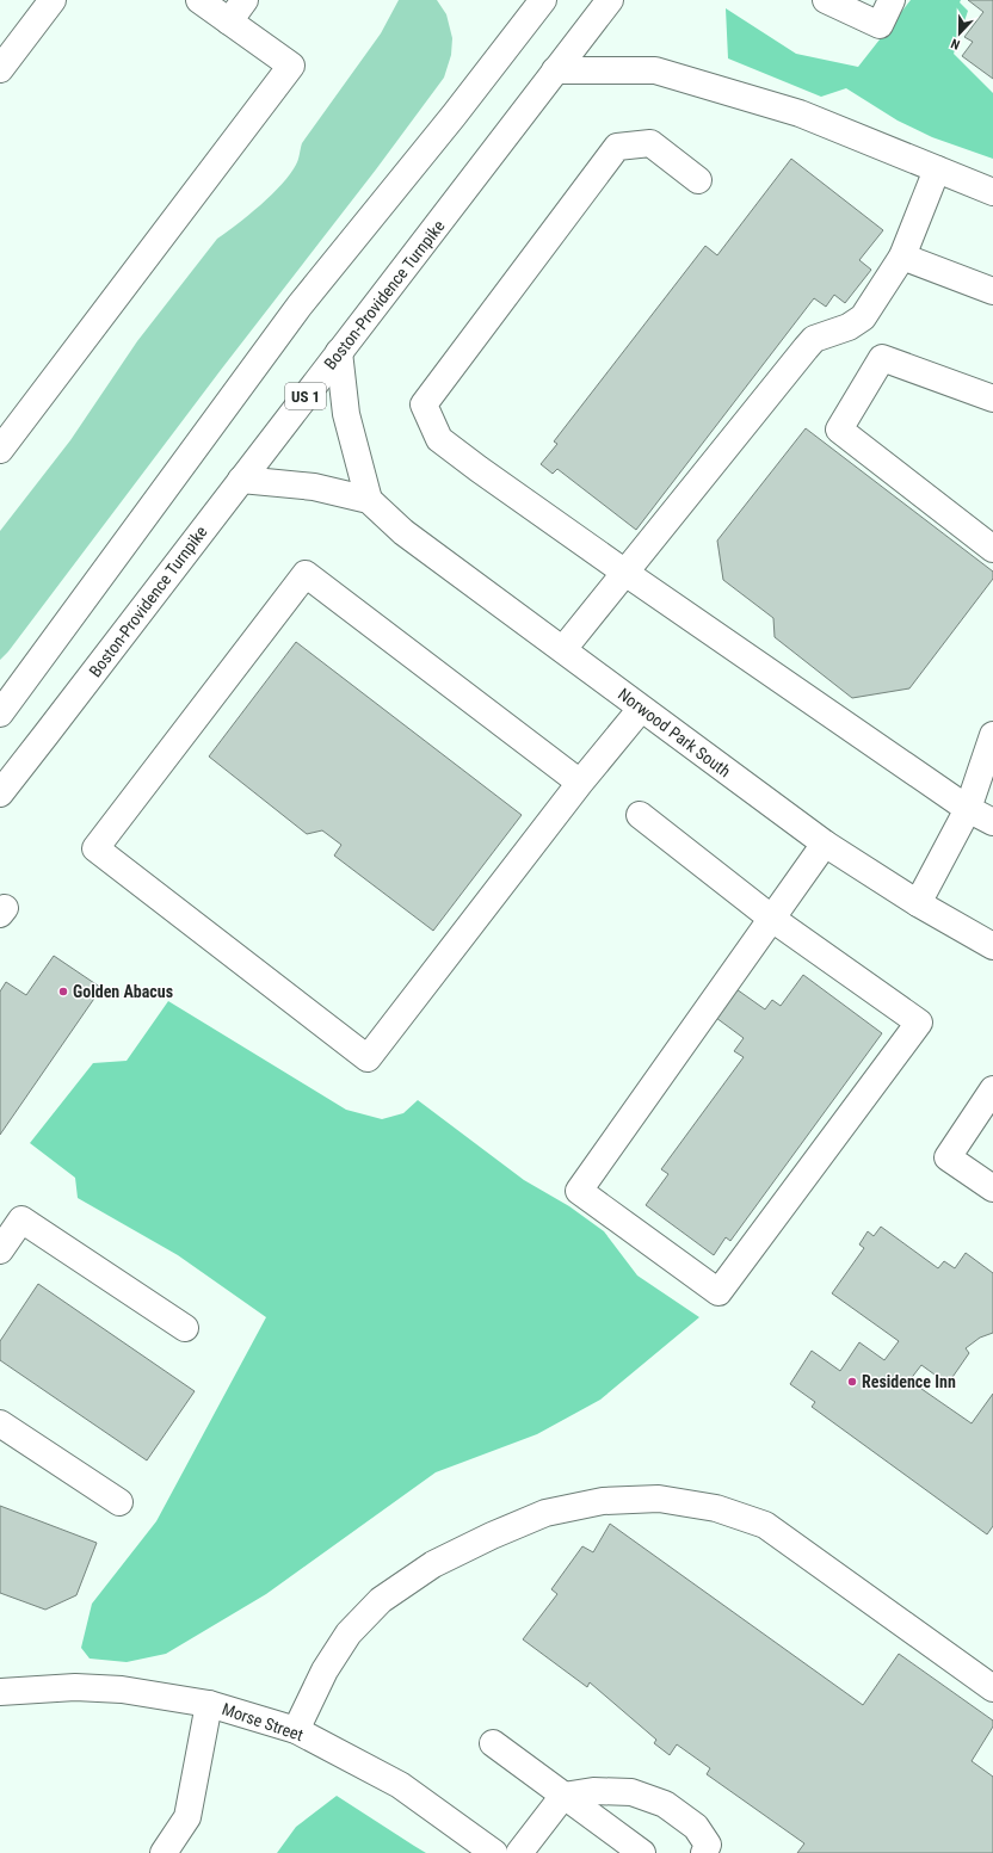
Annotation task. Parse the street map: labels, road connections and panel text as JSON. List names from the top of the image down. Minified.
{"streets":{"main road":["Boston-Providence Turnpike","US 1","Norwood Park South","Morse Street"]},"crossings":[["Boston-Providence Turnpike","Norwood Park South"]],"places":["Golden Abacus","Residence Inn"],"north":"bottom"}
